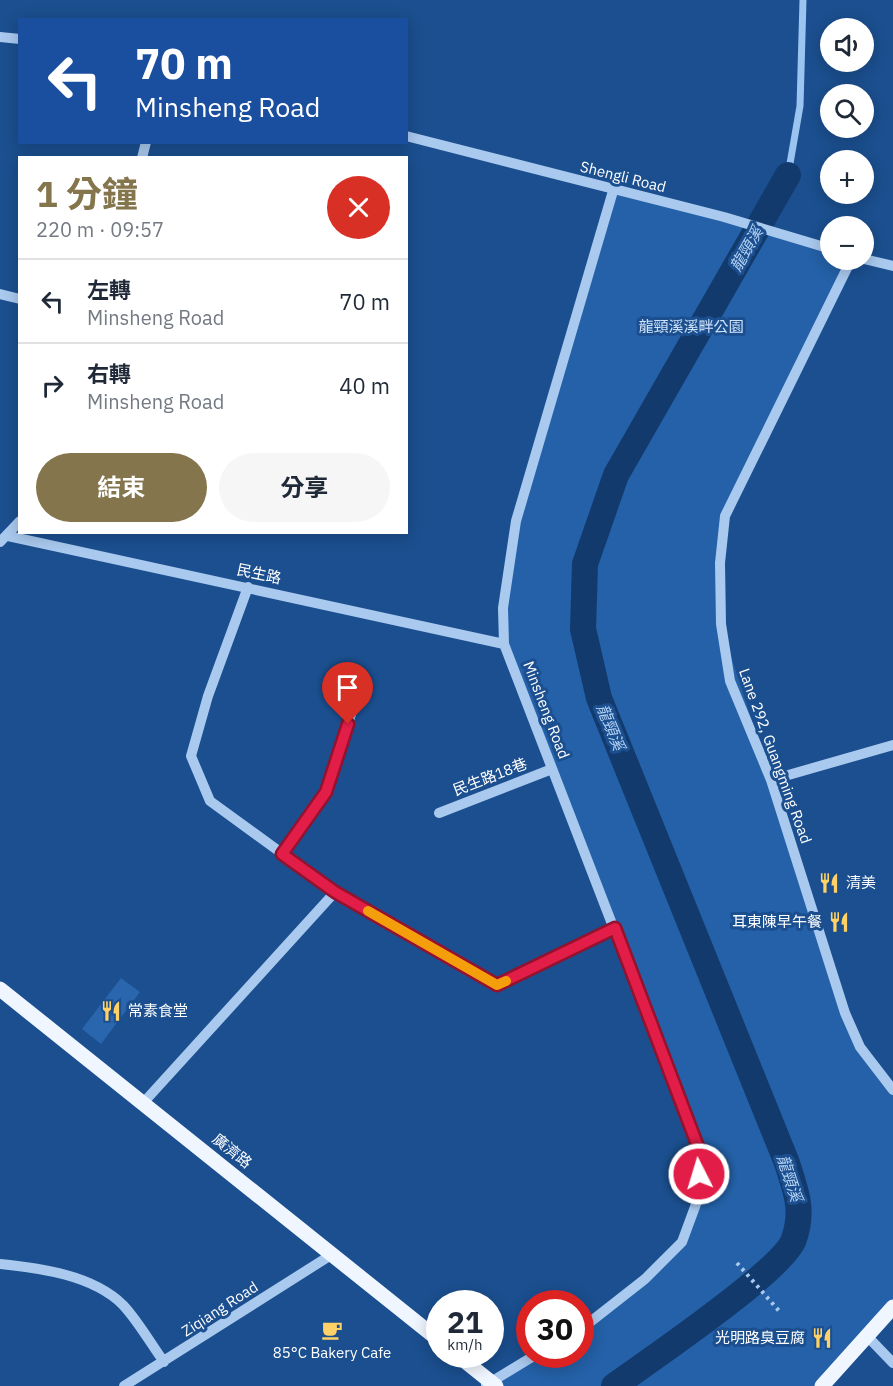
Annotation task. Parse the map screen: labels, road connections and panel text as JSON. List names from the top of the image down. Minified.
{"streets":{"main road":["廣濟路"],"street":["Shengli Road","民生路","Minsheng Road","Lane 292, Guangming Road","民生路18巷","Ziqiang Road"]},"crossings":[["Shengli Road","Minsheng Road"],["民生路","Minsheng Road"],["Minsheng Road","民生路18巷"],["廣濟路","Ziqiang Road"]],"water":["龍頸溪"],"parks":["龍頸溪溪畔公園"],"places":{"restaurant":["清美","耳東陳早午餐","常素食堂","光明路臭豆腐"],"cafe":["85°C Bakery Cafe"]},"page":{"map_buttons":["+","−"],"turn":["70 m","Minsheng Road"],"heading":["1 分鐘","220 m · 09:57"],"list":[{"name":"左轉","note":"Minsheng Road","value":"70 m"},{"name":"右轉","note":"Minsheng Road","value":"40 m"}],"buttons":["結束","分享"],"speed":"21 km/h","limit":"30"}}
